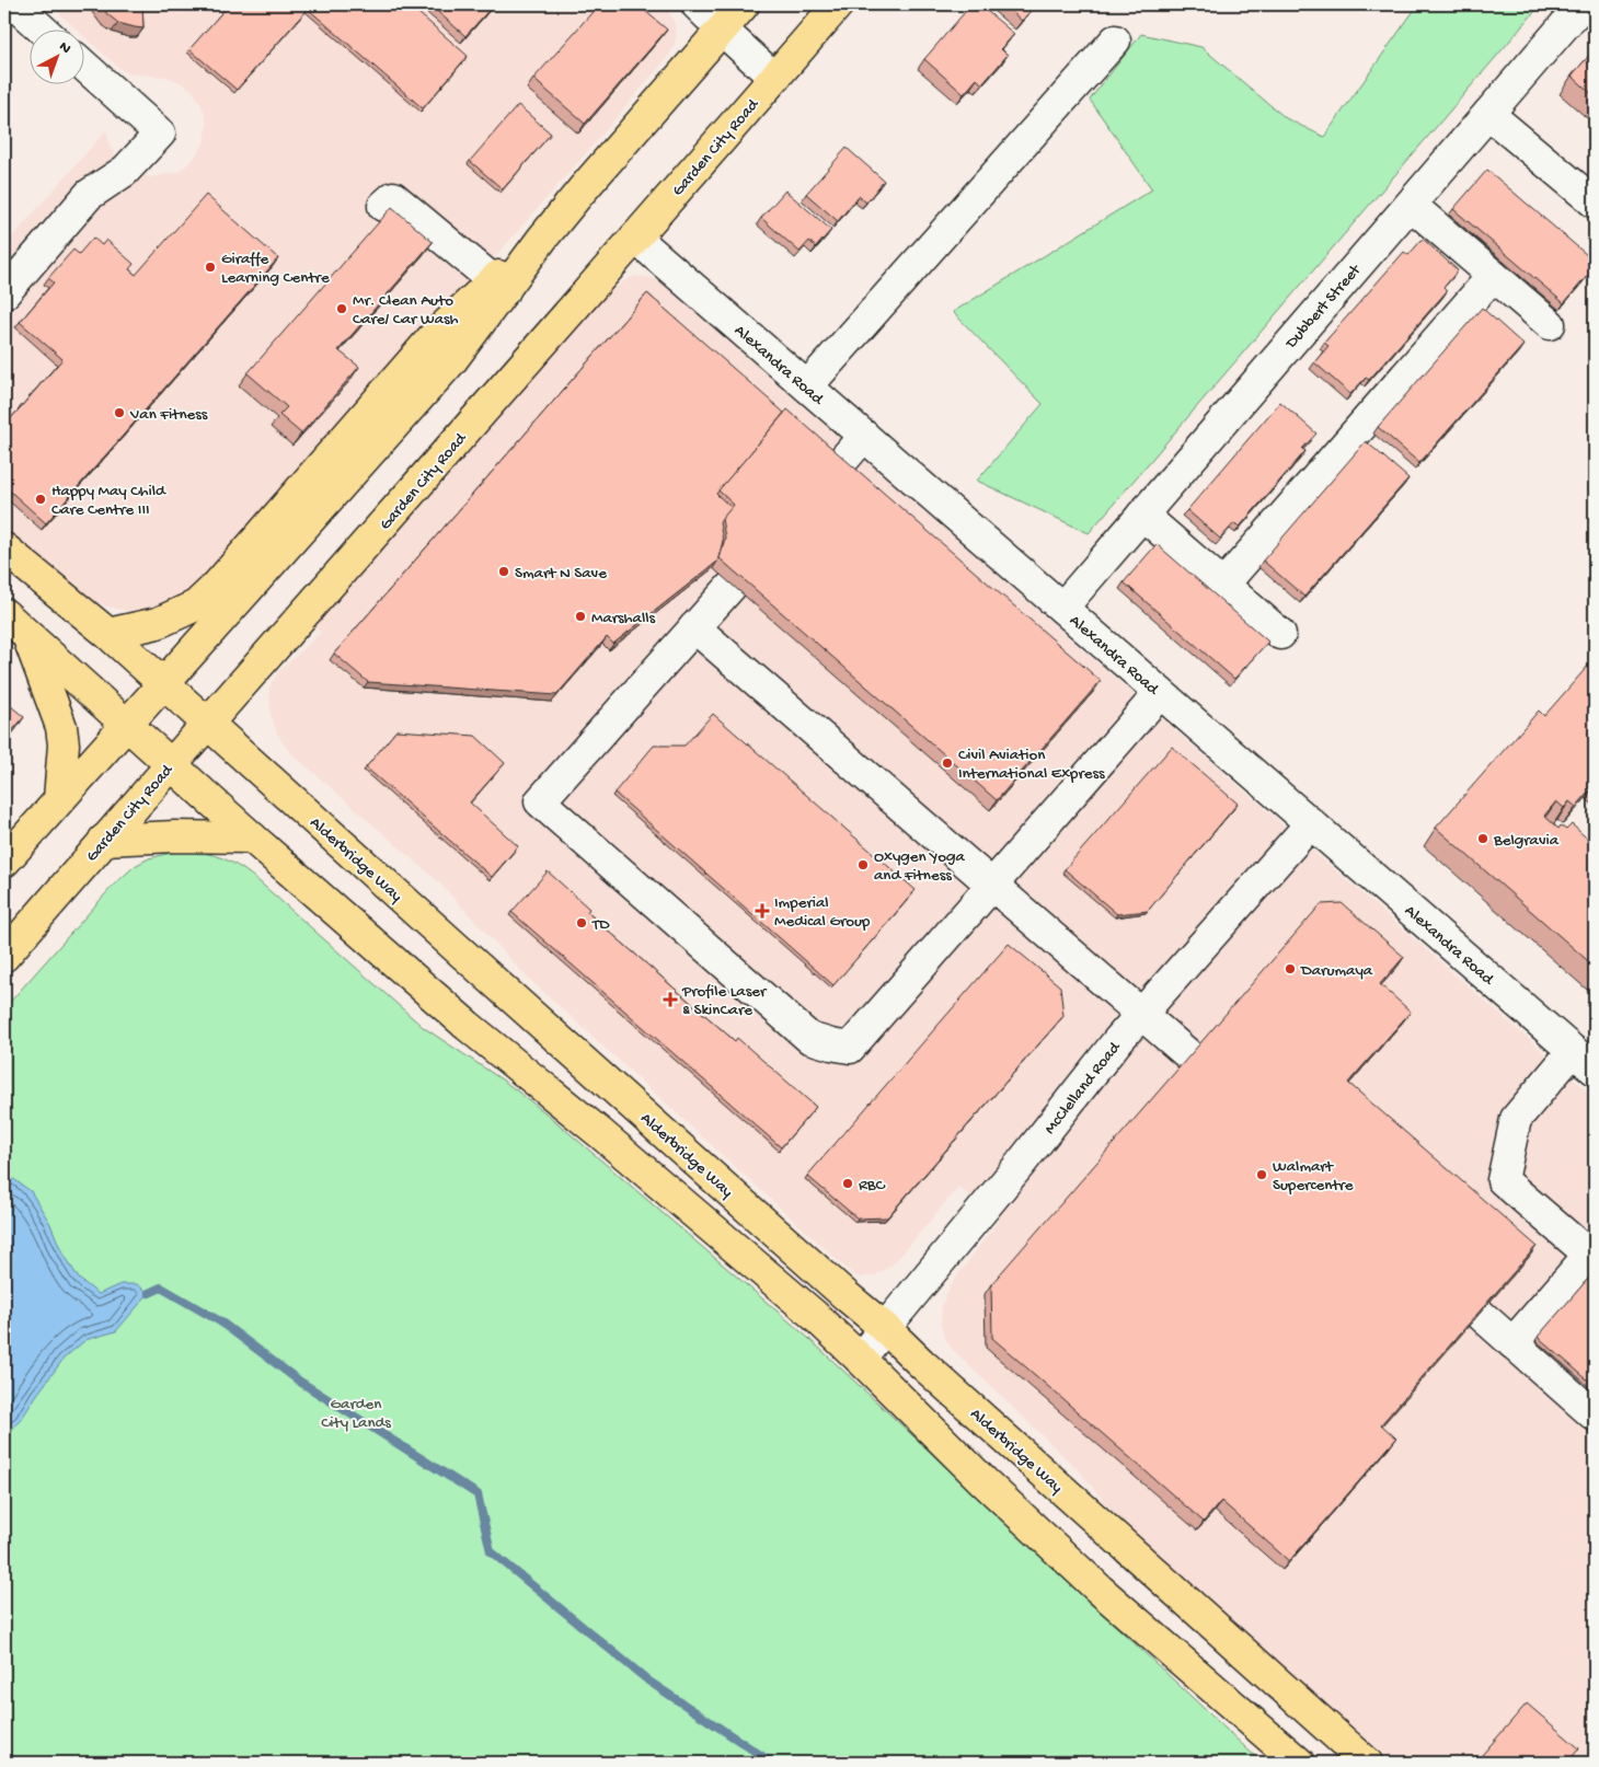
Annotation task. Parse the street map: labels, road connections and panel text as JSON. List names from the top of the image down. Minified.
{"streets":{"main road":["Garden City Road","Alderbridge Way"],"street":["Dubbert Street","Alexandra Road","McClelland Road"]},"crossings":[["Garden City Road","Alexandra Road"],["Garden City Road","Alderbridge Way"],["Dubbert Street","Alexandra Road"],["Alexandra Road","McClelland Road"],["Alderbridge Way","McClelland Road"]],"parks":["Garden City Lands"],"places":{"other":["Giraffe Learning Centre","Mr. Clean Auto Care/ Car Wash","Van Fitness","Happy May Child Care Centre III","Smart N Save","Marshalls","Civil Aviation International Express","Belgravia","Oxygen Yoga and Fitness","TD","Darumaya","Walmart Supercentre","RBC"],"health":["Imperial Medical Group","Profile Laser & SkinCare"]},"north":"top right"}
